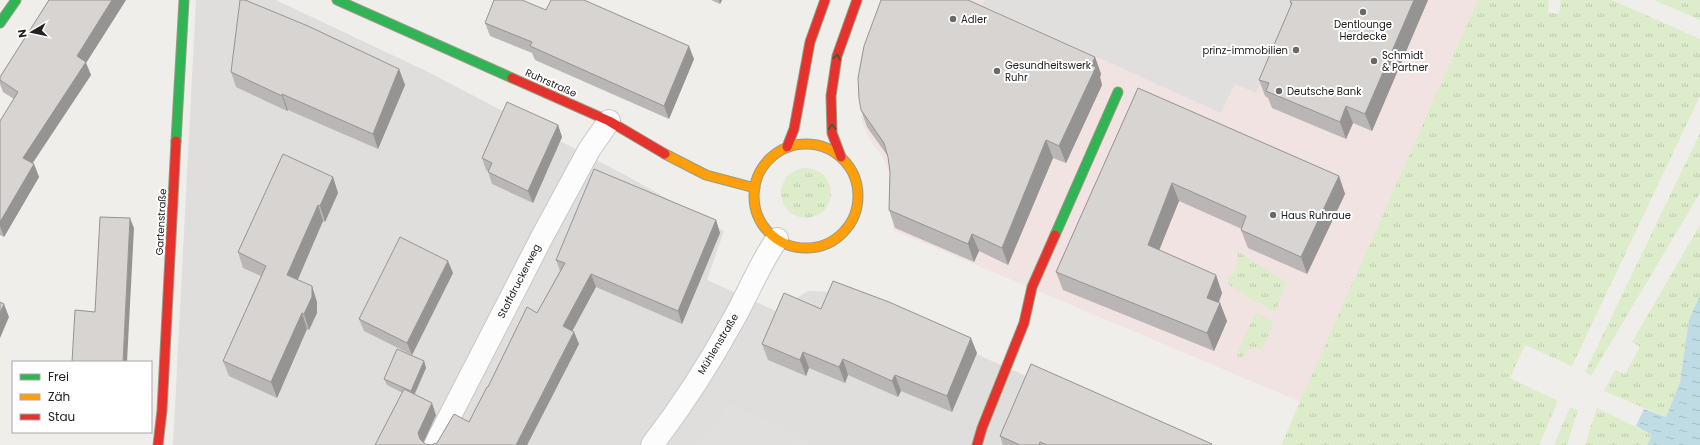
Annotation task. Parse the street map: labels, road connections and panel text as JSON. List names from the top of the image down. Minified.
{"streets":{"main road":["Ruhrstraße","Gartenstraße"],"street":["Stoffdruckerweg","Mühlenstraße"]},"crossings":[["Ruhrstraße","Stoffdruckerweg"],["Ruhrstraße","Mühlenstraße"]],"places":["Dentlounge Herdecke","Adler","prinz-immobilien","Schmidt & Partner","Gesundheitswerk Ruhr","Deutsche Bank","Haus Ruhraue"],"legend":["Frei","Zäh","Stau"],"north":"left"}
